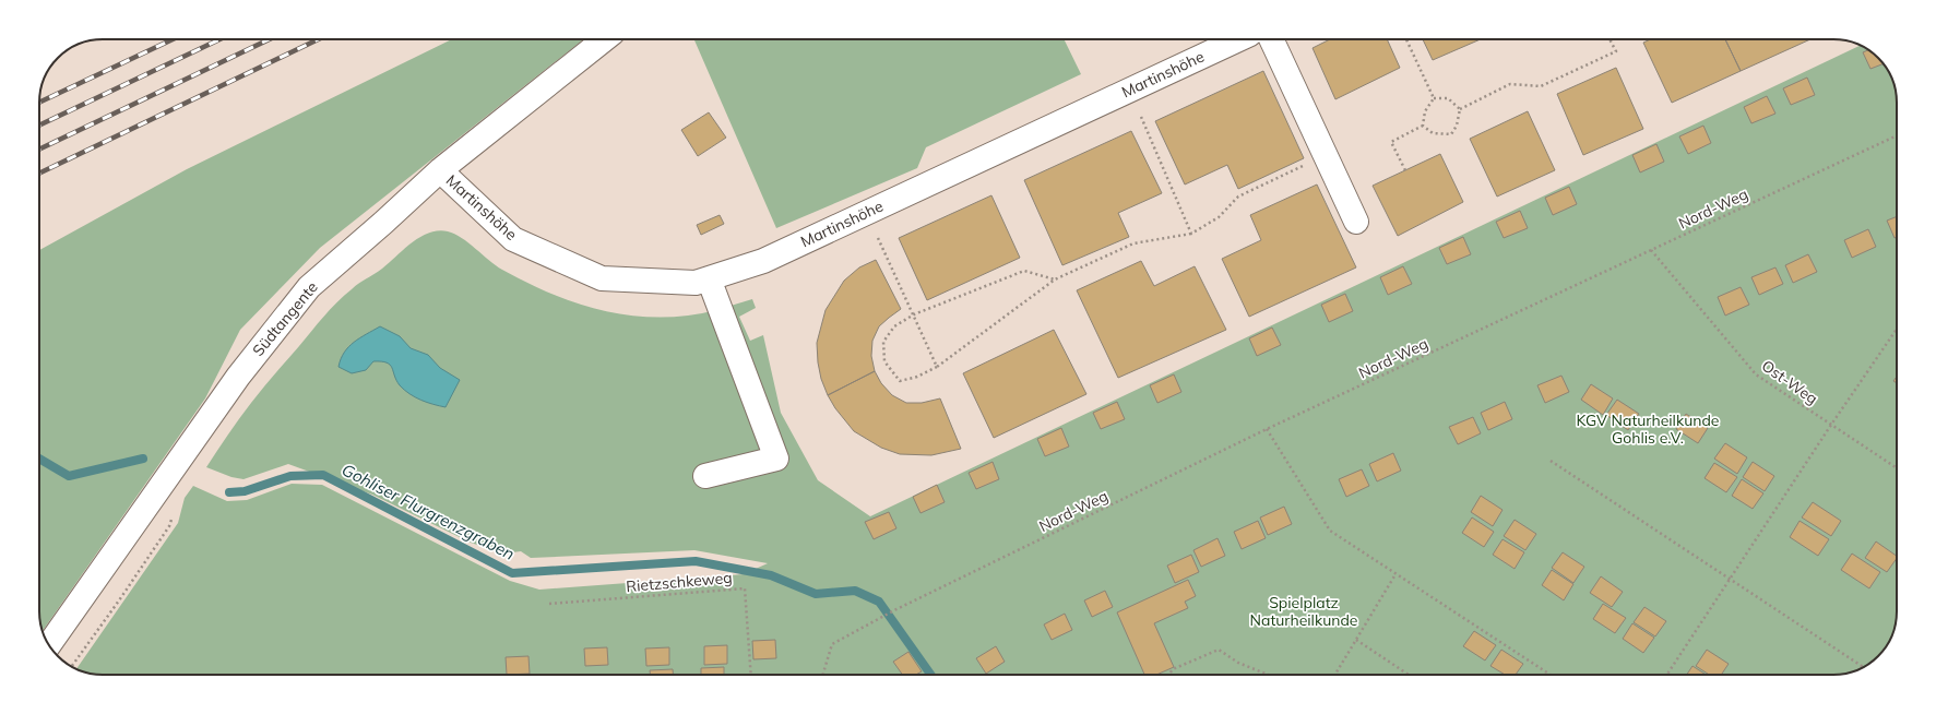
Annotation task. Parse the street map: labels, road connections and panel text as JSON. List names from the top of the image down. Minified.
{"streets":{"street":["Martinshöhe","Südtangente"],"path":["Nord-Weg","Ost-Weg","Rietzschkeweg"]},"crossings":[["Martinshöhe","Südtangente"],["Nord-Weg","Ost-Weg"]],"water":["Gohliser Flurgrenzgraben"],"parks":["KGV Naturheilkunde Gohlis e.V.","Spielplatz Naturheilkunde"]}
